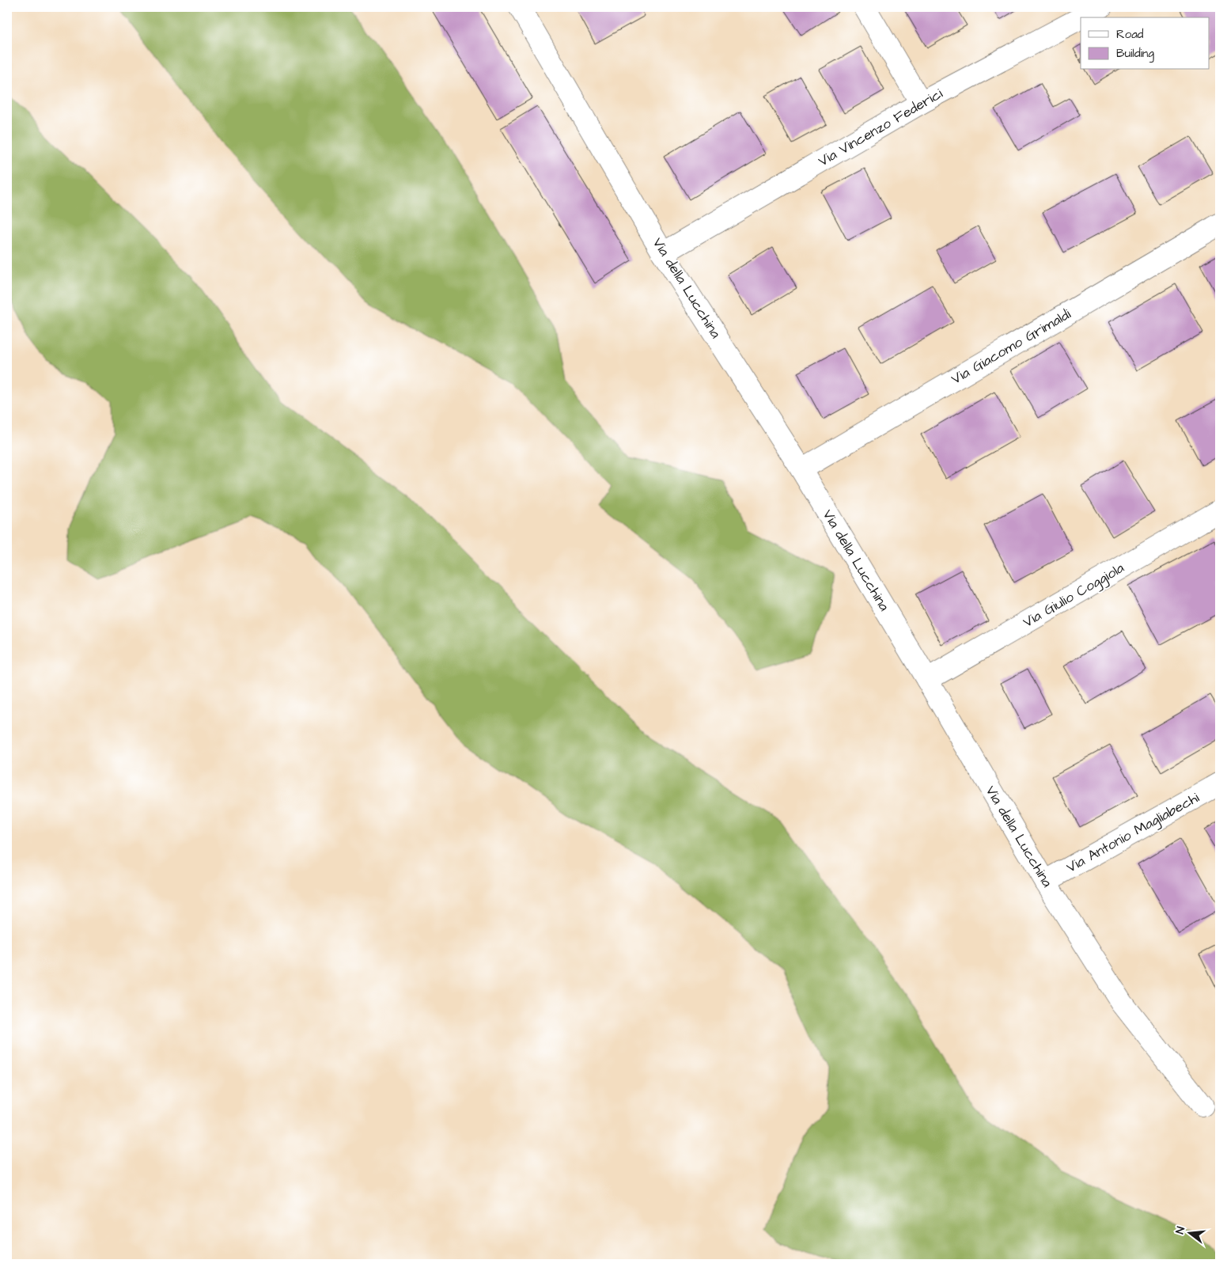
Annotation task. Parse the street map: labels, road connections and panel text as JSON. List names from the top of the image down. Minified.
{"streets":{"street":["Via Vincenzo Federici","Via della Lucchina","Via Giacomo Grimaldi","Via Giulio Coggiola","Via Antonio Magliabechi"]},"crossings":[["Via Vincenzo Federici","Via della Lucchina"],["Via della Lucchina","Via Giacomo Grimaldi"],["Via della Lucchina","Via Giulio Coggiola"],["Via della Lucchina","Via Antonio Magliabechi"]],"legend":["Road","Building"],"north":"left"}
